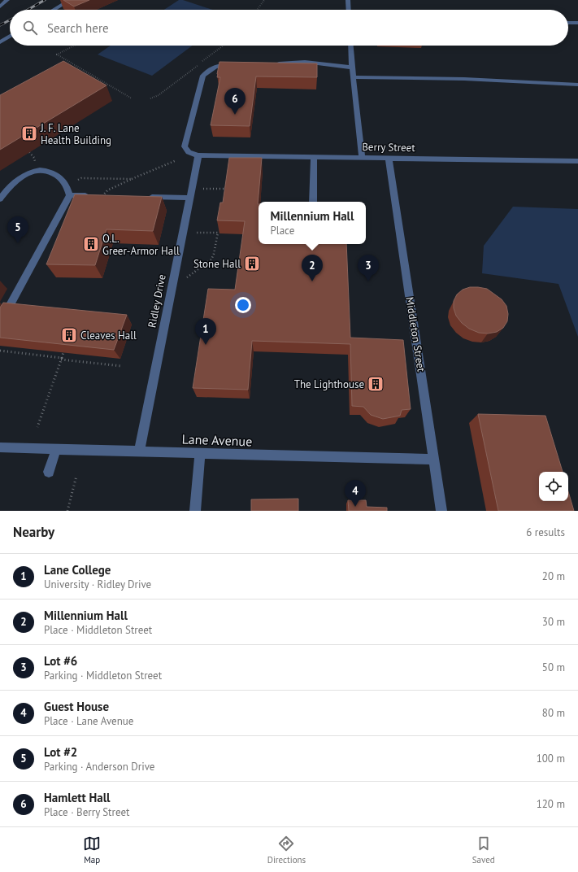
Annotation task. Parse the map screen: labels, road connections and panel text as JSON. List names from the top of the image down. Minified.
{"streets":{"street":["Berry Street","Ridley Drive","Middleton Street","Lane Avenue"]},"crossings":[["Berry Street","Ridley Drive"],["Berry Street","Middleton Street"],["Ridley Drive","Lane Avenue"],["Middleton Street","Lane Avenue"]],"places":{"building":["J. F. Lane Health Building","O.L. Greer-Armor Hall","Stone Hall","Cleaves Hall","The Lighthouse"]},"page":{"search":"Search here","pins":["6","5","2","3","1","4"],"popup":["Millennium Hall","Place"],"heading":["Nearby","6 results"],"list":[{"mark":"1","name":"Lane College","note":"University · Ridley Drive","value":"20 m"},{"mark":"2","name":"Millennium Hall","note":"Place · Middleton Street","value":"30 m"},{"mark":"3","name":"Lot #6","note":"Parking · Middleton Street","value":"50 m"},{"mark":"4","name":"Guest House","note":"Place · Lane Avenue","value":"80 m"},{"mark":"5","name":"Lot #2","note":"Parking · Anderson Drive","value":"100 m"},{"mark":"6","name":"Hamlett Hall","note":"Place · Berry Street","value":"120 m"}],"nav":["Map","Directions","Saved"]}}
